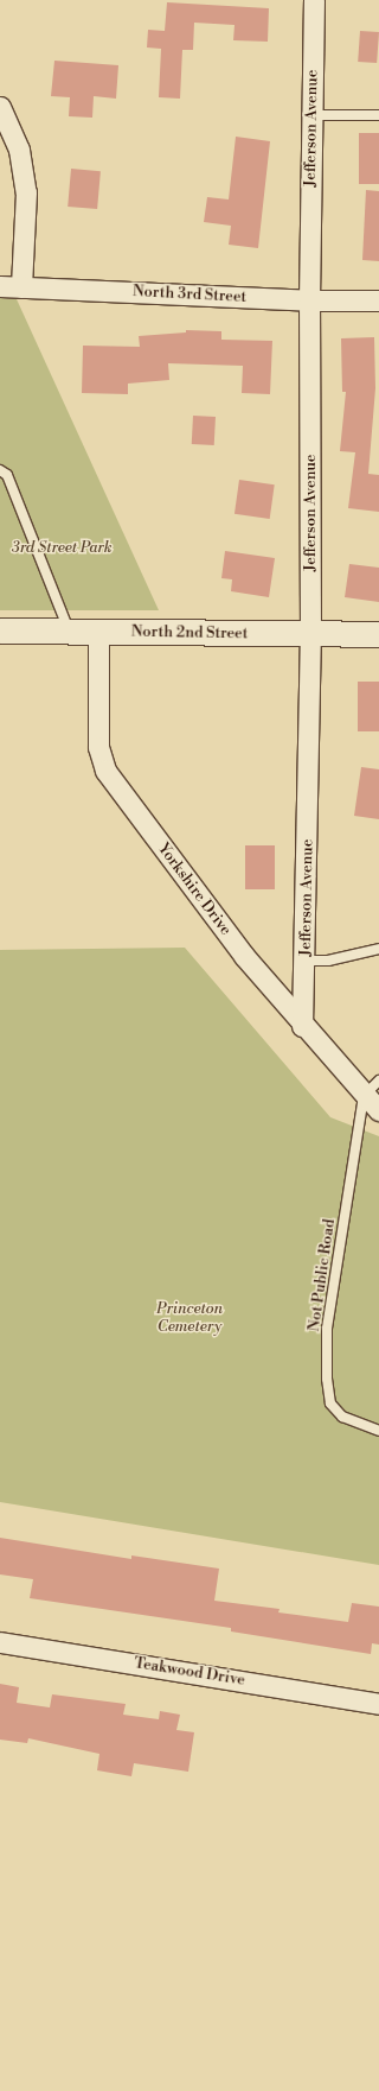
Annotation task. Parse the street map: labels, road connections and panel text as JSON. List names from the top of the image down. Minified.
{"streets":{"street":["Jefferson Avenue","North 3rd Street","North 2nd Street","Yorkshire Drive","Teakwood Drive"],"lane":["Not Public Road"]},"crossings":[["Jefferson Avenue","North 3rd Street"],["Jefferson Avenue","North 2nd Street"],["Jefferson Avenue","Yorkshire Drive"],["North 2nd Street","Yorkshire Drive"],["Yorkshire Drive","Not Public Road"]],"parks":["3rd Street Park","Princeton Cemetery"]}
